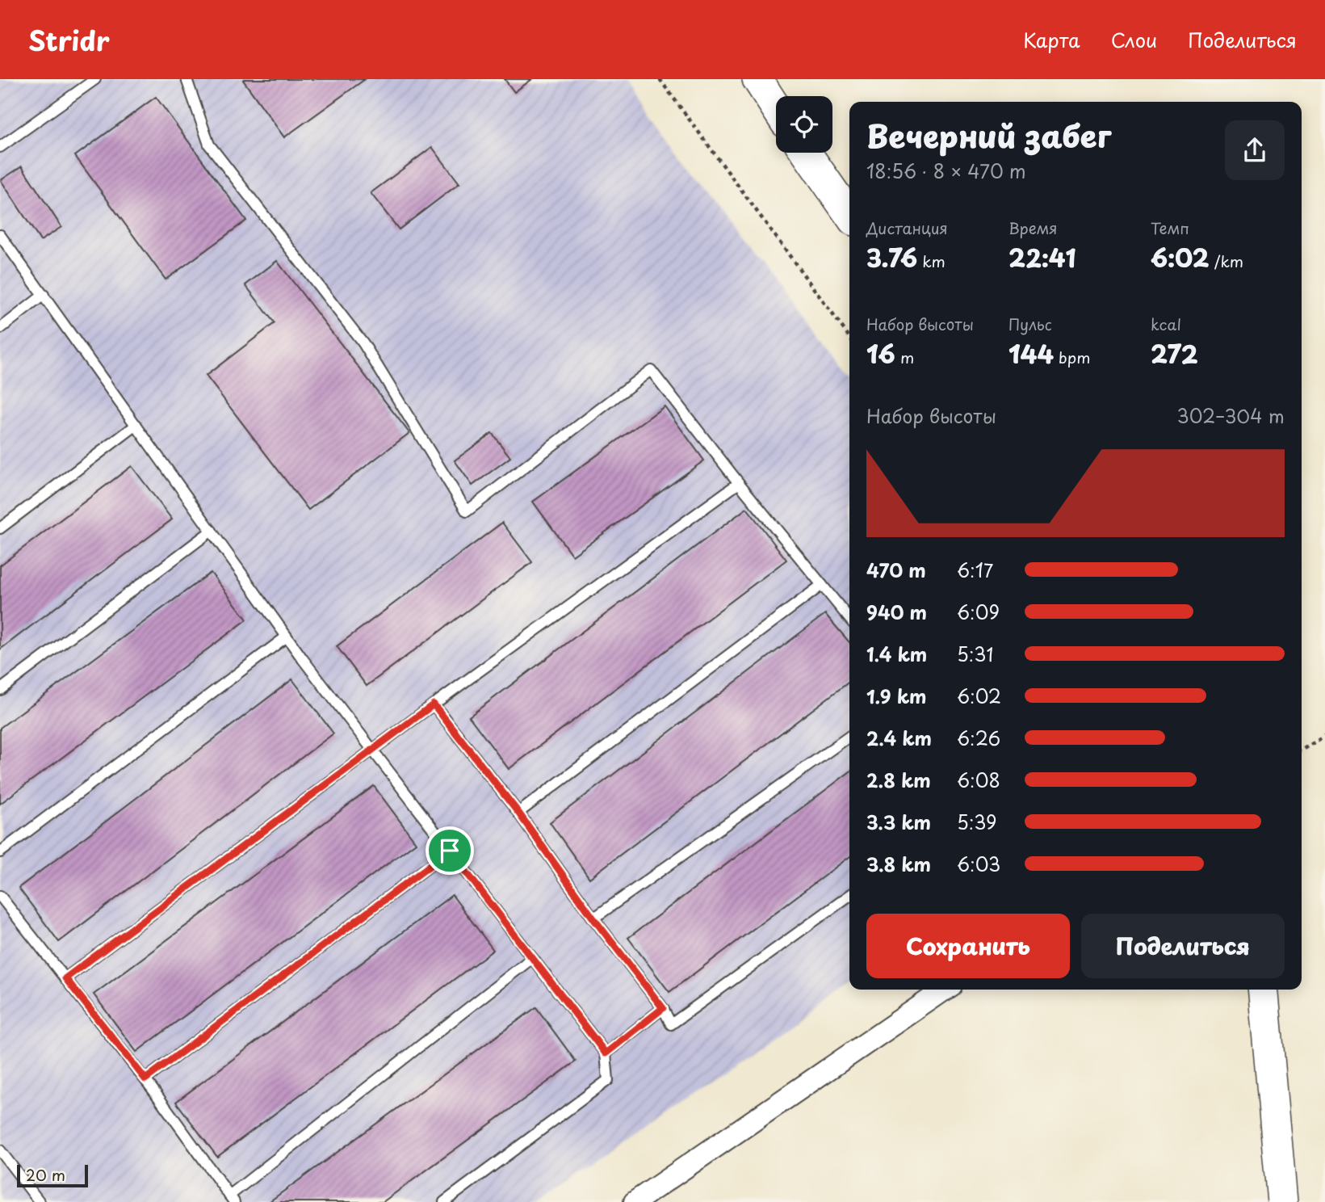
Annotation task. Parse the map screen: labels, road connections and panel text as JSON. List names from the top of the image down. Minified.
{"scale_bar":"20 m","page":{"header":"Stridr","nav":["Карта","Слои","Поделиться"],"heading":["Вечерний забег","18:56 · 8 × 470 m"],"stats":[["Дистанция","3.76 km"],["Время","22:41"],["Темп","6:02 /km"],["Набор высоты","16 m"],["Пульс","144 bpm"],["kcal","272"]],"chart":["Набор высоты","302–304 m"],"list":[{"name":"470 m","note":"6:17"},{"name":"940 m","note":"6:09"},{"name":"1.4 km","note":"5:31"},{"name":"1.9 km","note":"6:02"},{"name":"2.4 km","note":"6:26"},{"name":"2.8 km","note":"6:08"},{"name":"3.3 km","note":"5:39"},{"name":"3.8 km","note":"6:03"}],"buttons":["Сохранить","Поделиться"],"scale":"20 m"}}
